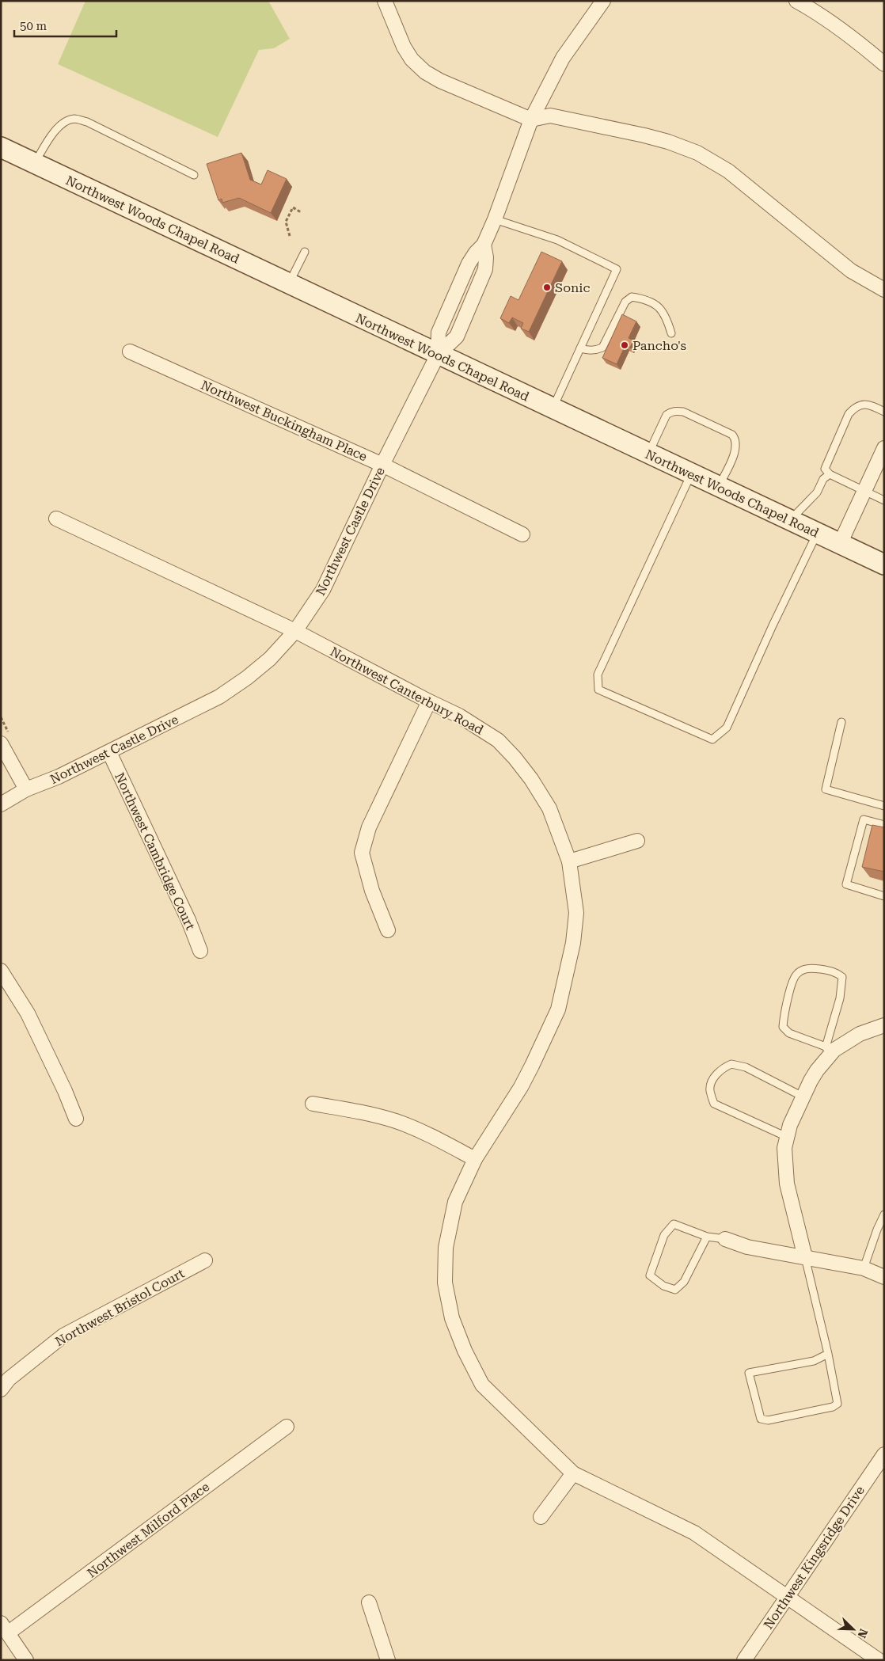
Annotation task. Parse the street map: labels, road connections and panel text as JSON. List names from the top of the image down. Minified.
{"streets":{"main road":["Northwest Woods Chapel Road"],"street":["Northwest Buckingham Place","Northwest Castle Drive","Northwest Canterbury Road","Northwest Cambridge Court","Northwest Bristol Court","Northwest Milford Place","Northwest Kingsridge Drive"]},"crossings":[["Northwest Woods Chapel Road","Northwest Castle Drive"],["Northwest Buckingham Place","Northwest Castle Drive"],["Northwest Castle Drive","Northwest Canterbury Road"],["Northwest Castle Drive","Northwest Cambridge Court"],["Northwest Canterbury Road","Northwest Kingsridge Drive"]],"places":["Sonic","Pancho's"],"scale_bar":"50 m","north":"bottom right"}
